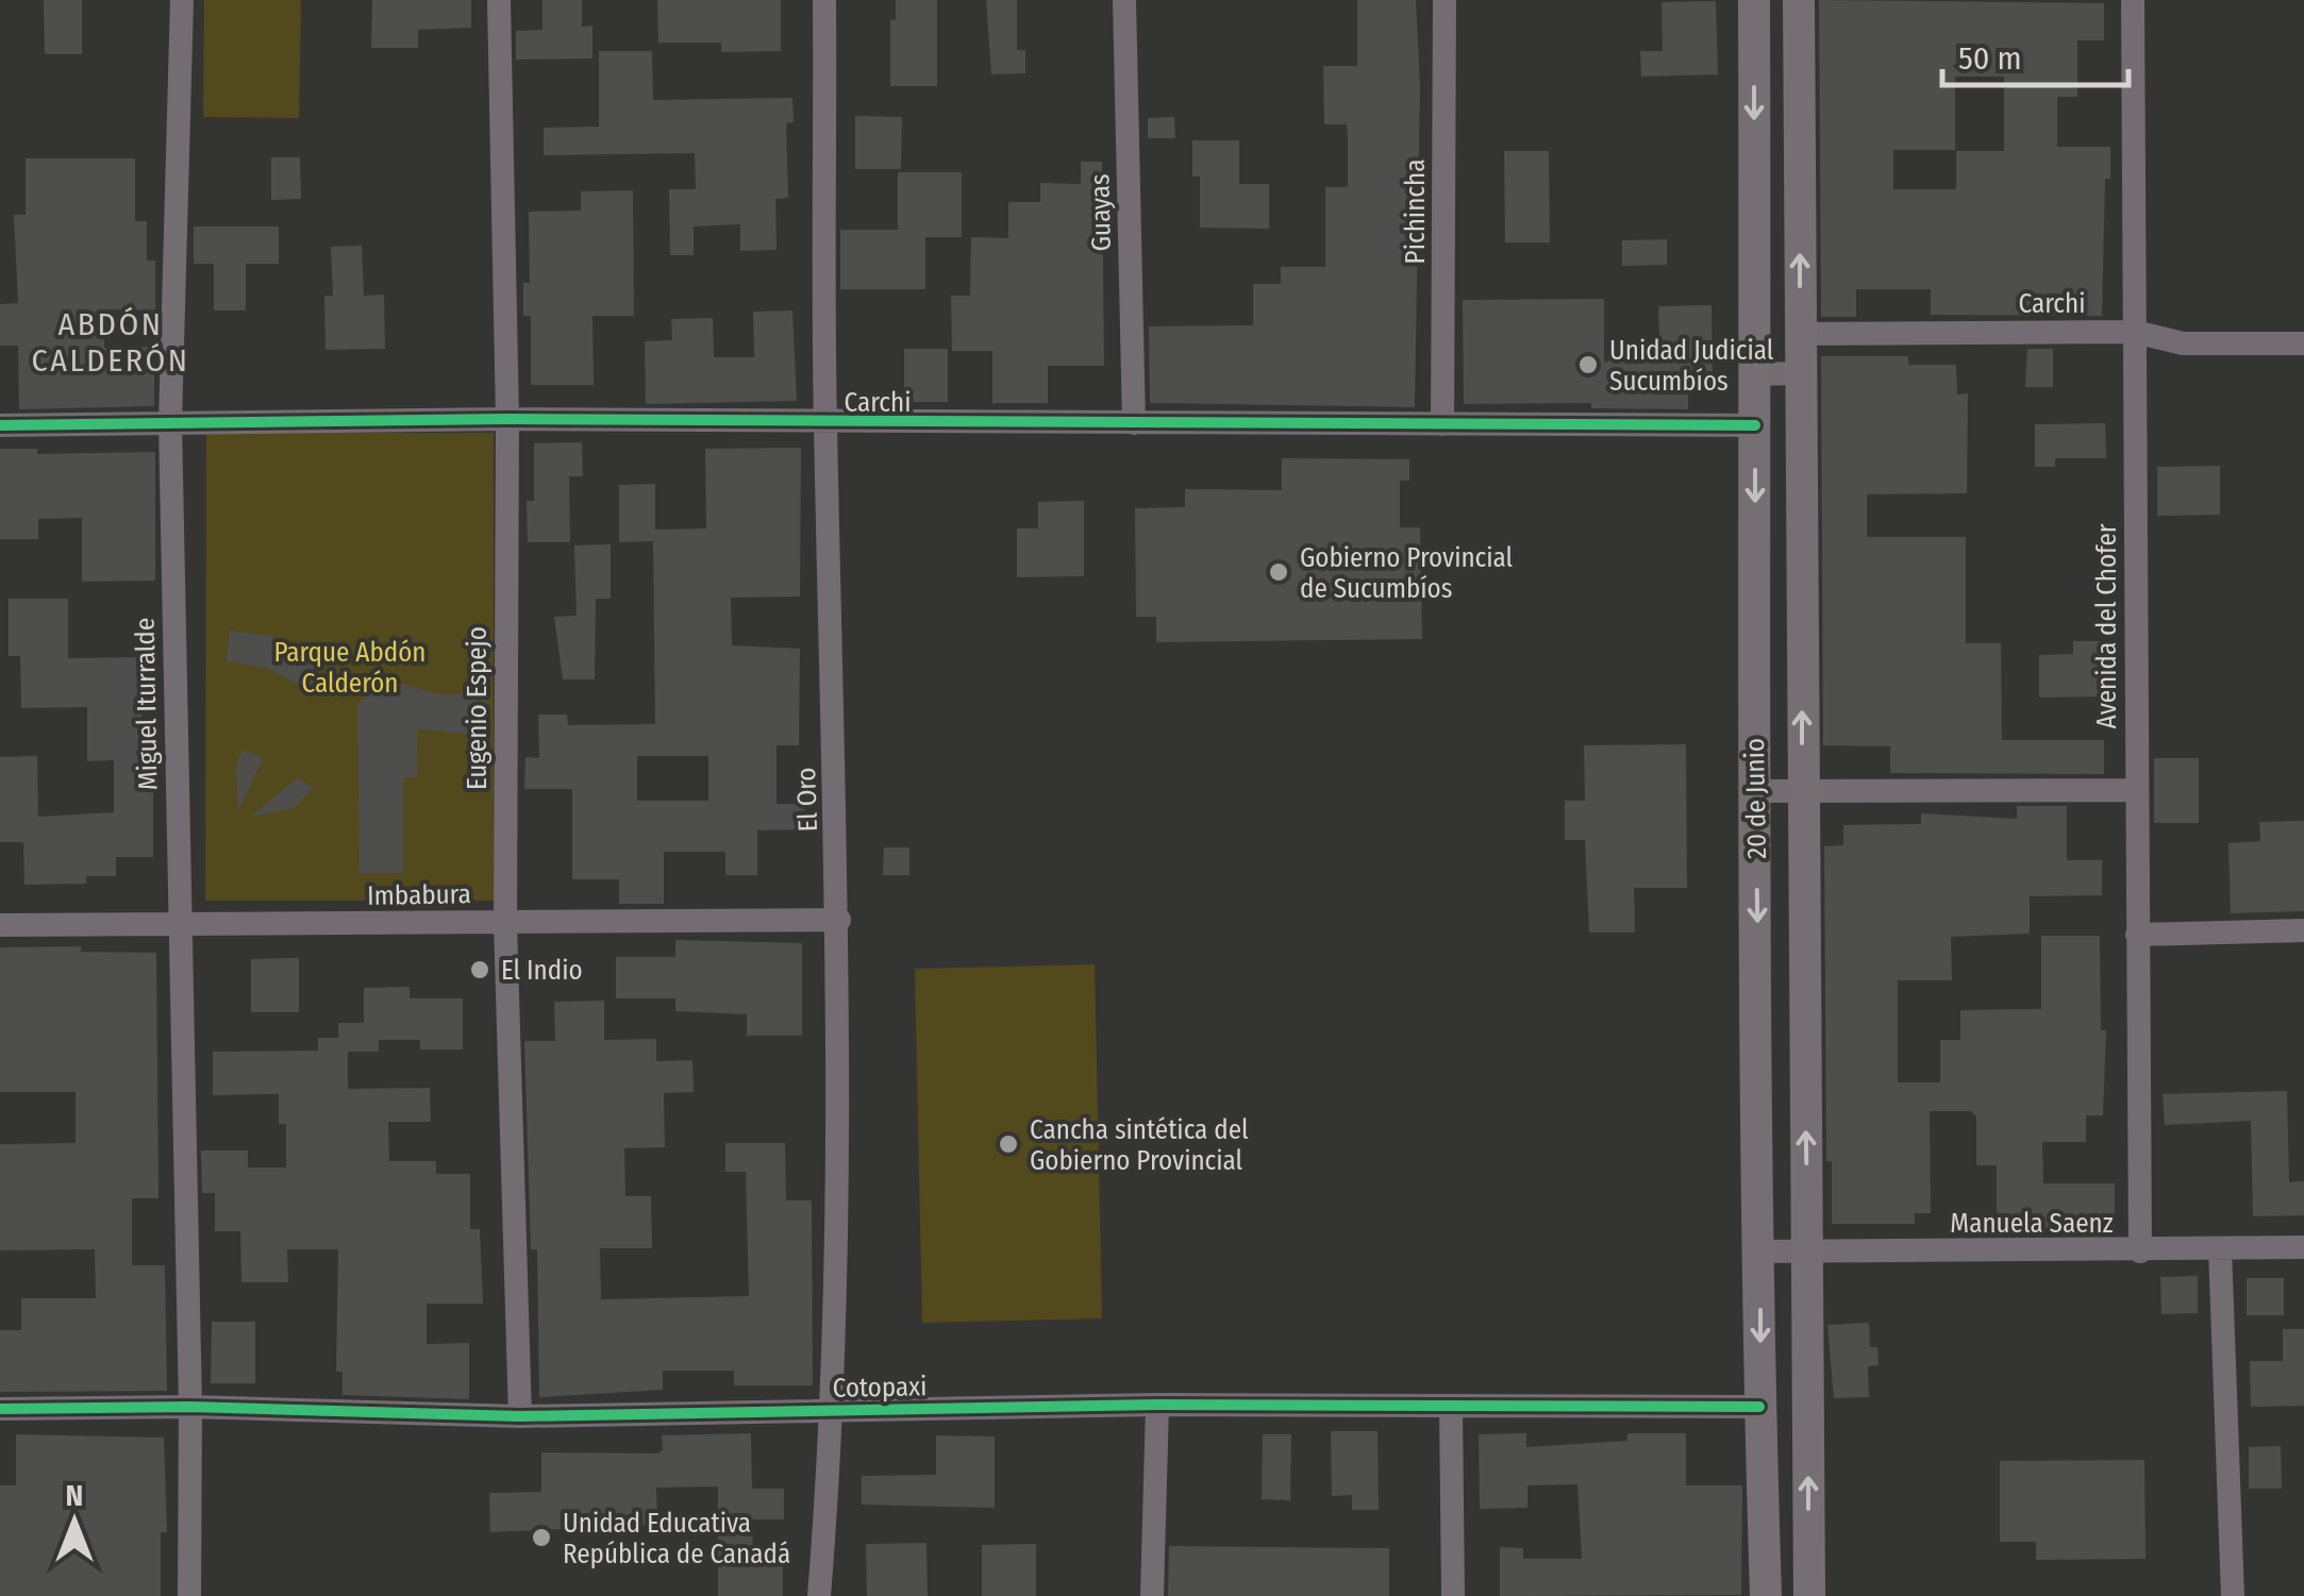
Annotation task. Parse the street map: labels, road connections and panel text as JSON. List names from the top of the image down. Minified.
{"streets":{"street":["Pichincha","Guayas","Carchi","Avenida del Chofer","Miguel Iturralde","Eugenio Espejo","20 de Junio","El Oro","Imbabura","Manuela Saenz","Cotopaxi"]},"crossings":[["Pichincha","Carchi"],["Guayas","Carchi"],["Carchi","Avenida del Chofer"],["Carchi","Miguel Iturralde"],["Carchi","Eugenio Espejo"],["Carchi","20 de Junio"],["Carchi","El Oro"],["Avenida del Chofer","Manuela Saenz"],["Miguel Iturralde","Imbabura"],["Miguel Iturralde","Cotopaxi"],["Eugenio Espejo","Imbabura"],["Eugenio Espejo","Cotopaxi"],["20 de Junio","Manuela Saenz"],["20 de Junio","Cotopaxi"],["El Oro","Imbabura"],["El Oro","Cotopaxi"]],"districts":["ABDÓN CALDERÓN"],"parks":["Parque Abdón Calderón"],"places":["Unidad Judicial Sucumbíos","Gobierno Provincial de Sucumbíos","El Indio","Cancha sintética del Gobierno Provincial","Unidad Educativa República de Canadá"],"scale_bar":"50 m","north":"top"}
